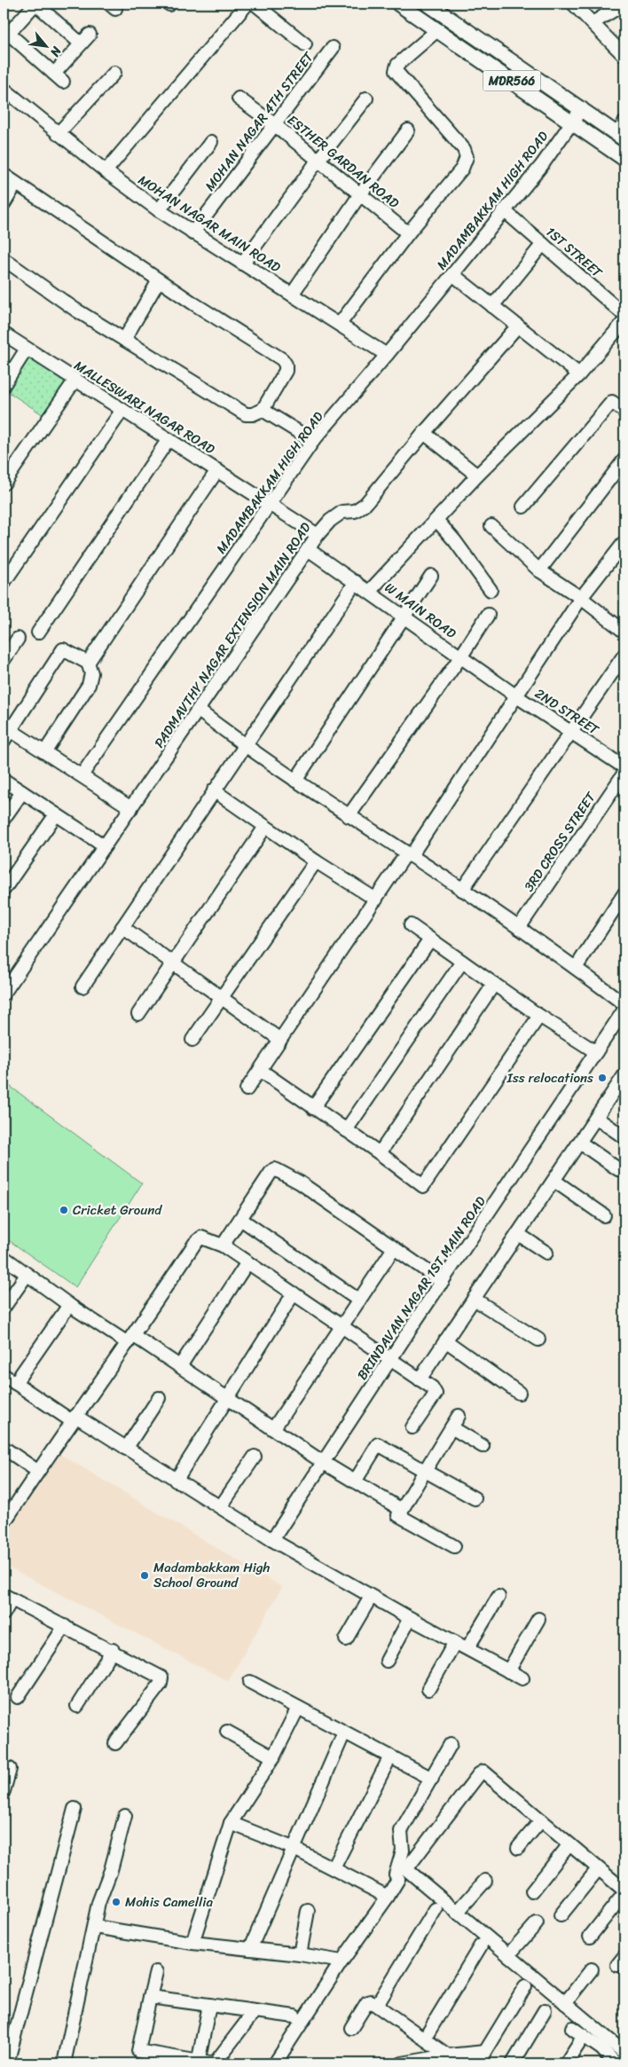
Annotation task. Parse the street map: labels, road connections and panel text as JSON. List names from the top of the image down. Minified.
{"streets":{"main road":["MDR566"],"street":["MOHAN NAGAR 4TH STREET","ESTHER GARDAN ROAD","MADAMBAKKAM HIGH ROAD","MOHAN NAGAR MAIN ROAD","1ST STREET","MALLESWARI NAGAR ROAD","W MAIN ROAD","PADMAVTHY NAGAR EXTENSION MAIN ROAD","2ND STREET","3RD CROSS STREET","BRINDAVAN NAGAR 1ST MAIN ROAD"]},"crossings":[["MDR566","MADAMBAKKAM HIGH ROAD"],["MOHAN NAGAR 4TH STREET","ESTHER GARDAN ROAD"],["MOHAN NAGAR 4TH STREET","MOHAN NAGAR MAIN ROAD"],["MADAMBAKKAM HIGH ROAD","MOHAN NAGAR MAIN ROAD"],["MADAMBAKKAM HIGH ROAD","1ST STREET"],["MADAMBAKKAM HIGH ROAD","MALLESWARI NAGAR ROAD"],["MALLESWARI NAGAR ROAD","PADMAVTHY NAGAR EXTENSION MAIN ROAD"],["W MAIN ROAD","PADMAVTHY NAGAR EXTENSION MAIN ROAD"],["W MAIN ROAD","2ND STREET"]],"places":["Iss relocations","Cricket Ground","Madambakkam High School Ground","Mohis Camellia"],"north":"bottom right"}
